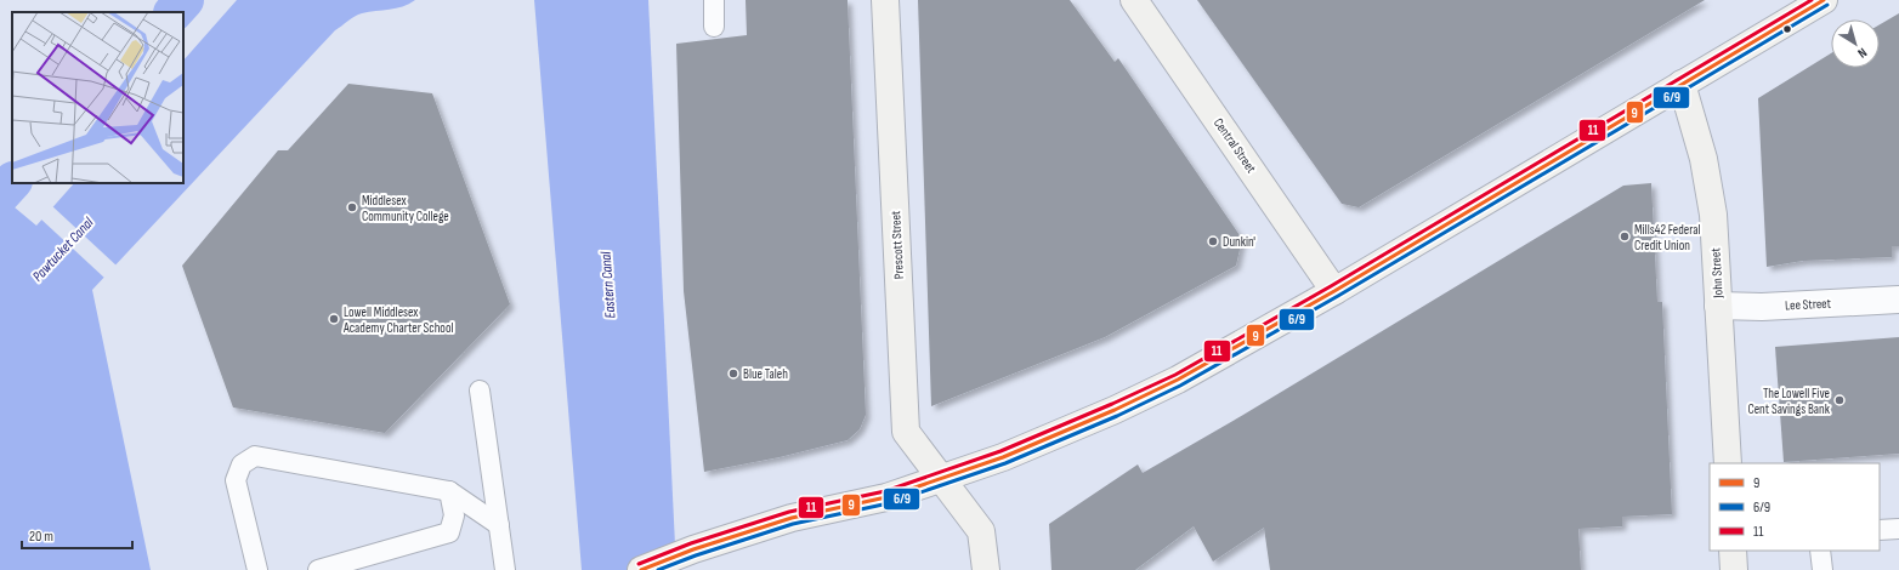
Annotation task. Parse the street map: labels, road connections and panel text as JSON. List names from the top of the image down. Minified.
{"streets":{"main road":["Central Street","Prescott Street","John Street"],"street":["Lee Street"]},"crossings":[["John Street","Lee Street"]],"water":["Pawtucket Canal","Eastern Canal"],"places":["Middlesex Community College","Mills42 Federal Credit Union","Dunkin'","Lowell Middlesex Academy Charter School","Blue Taleh","The Lowell Five Cent Savings Bank"],"lines":["transit line 9","transit line 11","transit line 6/9"],"legend":["9","6/9","11"],"scale_bar":"20 m","north":"bottom right"}
